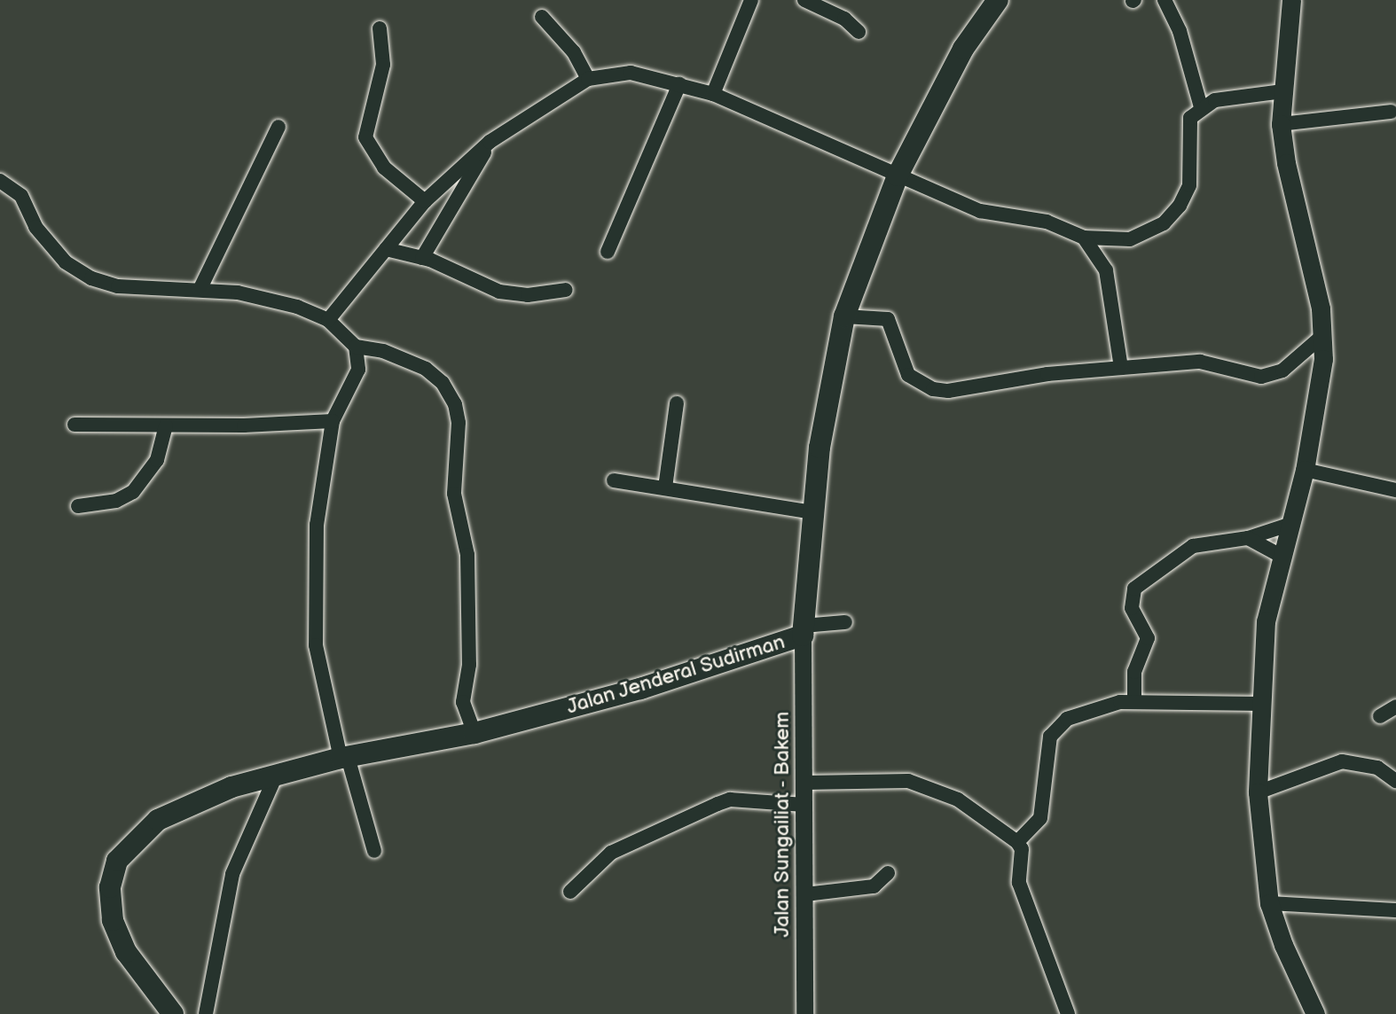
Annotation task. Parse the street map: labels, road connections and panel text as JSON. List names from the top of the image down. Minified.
{"streets":{"highway":["Jalan Jenderal Sudirman"],"street":["Jalan Sungailiat - Bakem"]},"crossings":[["Jalan Jenderal Sudirman","Jalan Sungailiat - Bakem"]]}
